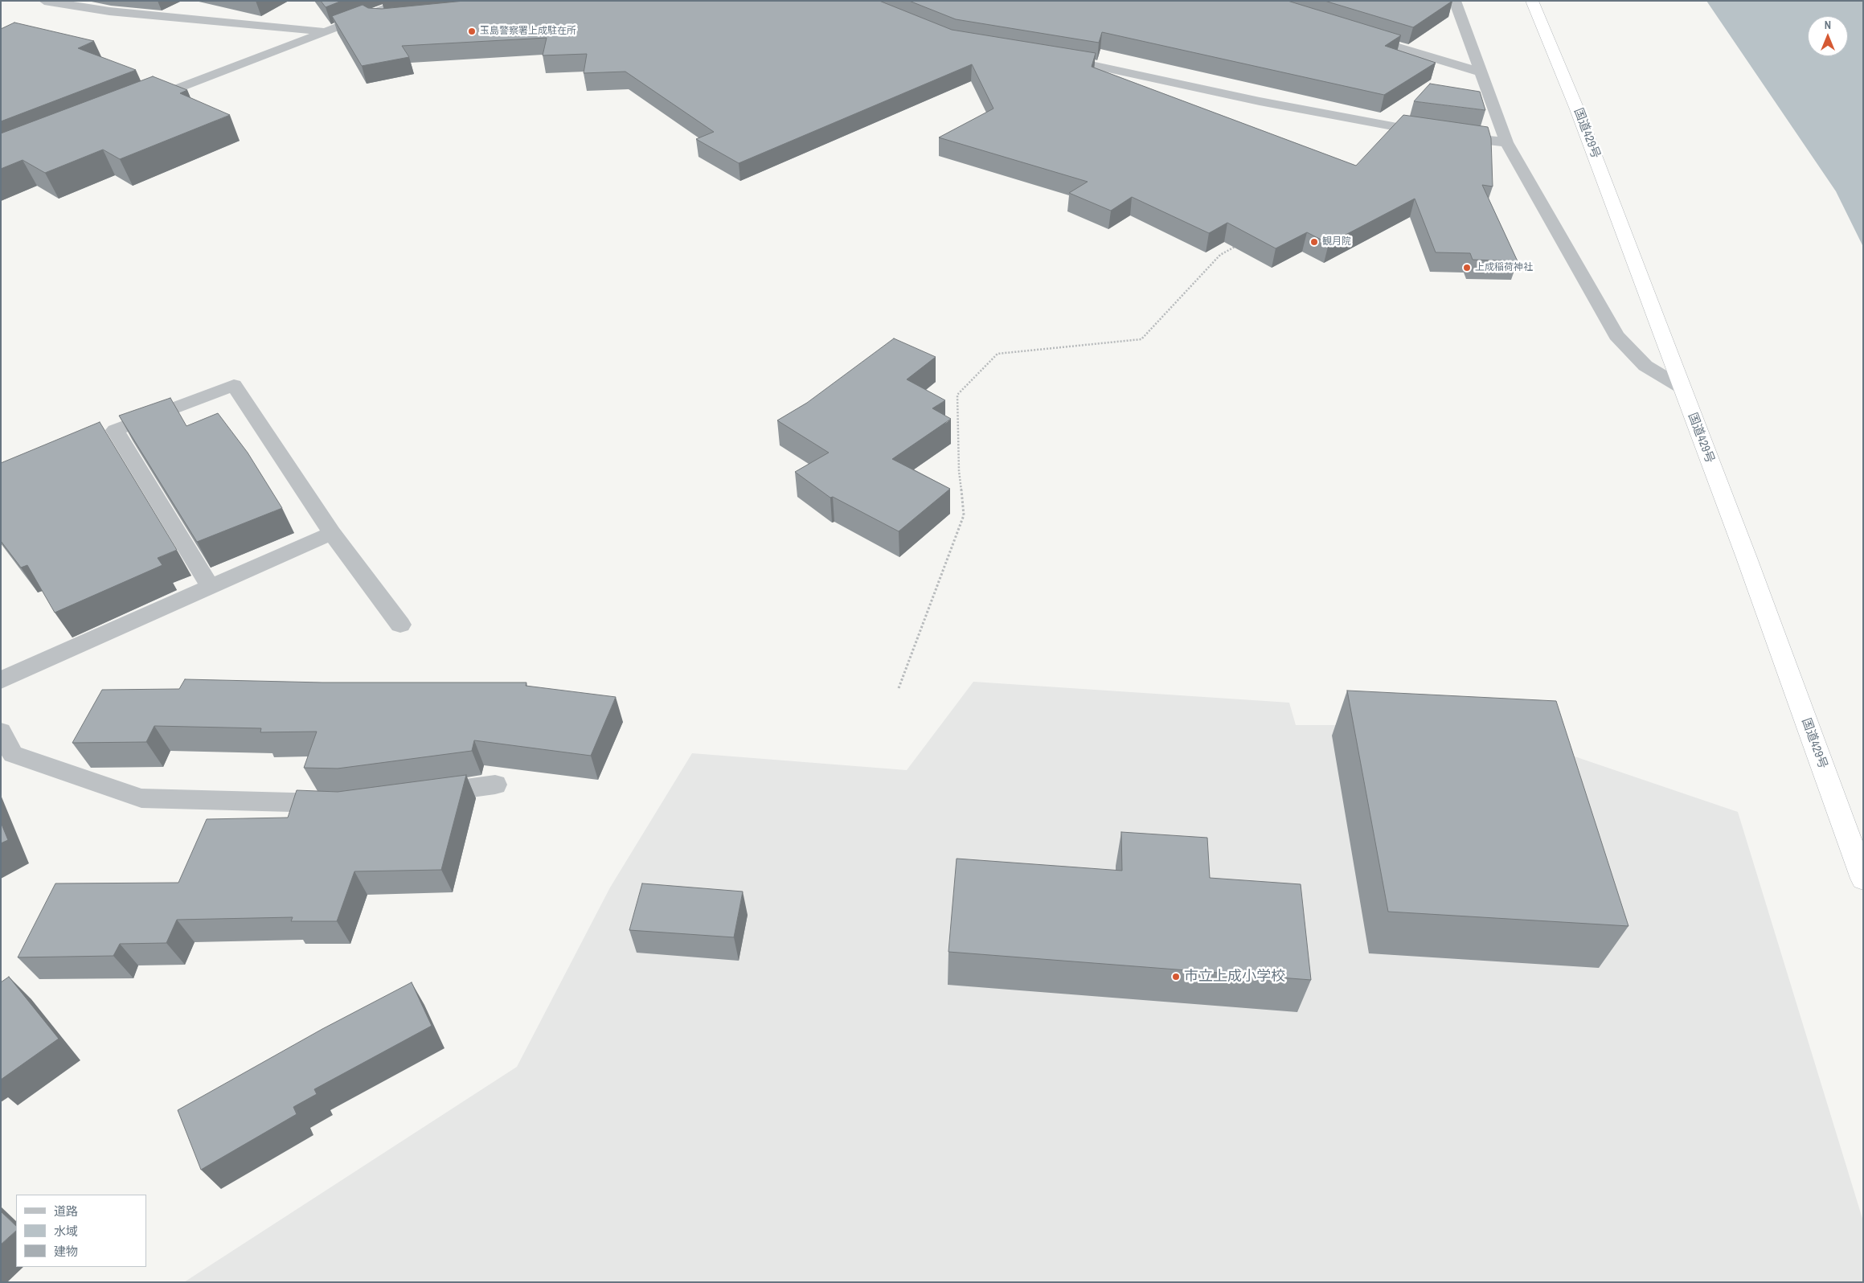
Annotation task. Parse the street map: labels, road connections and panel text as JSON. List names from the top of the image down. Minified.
{"streets":{"highway":["国道429号"]},"places":["玉島警察署上成駐在所","観月院","上成稲荷神社","市立上成小学校"],"legend":["道路","水域","建物"],"north":"top"}
